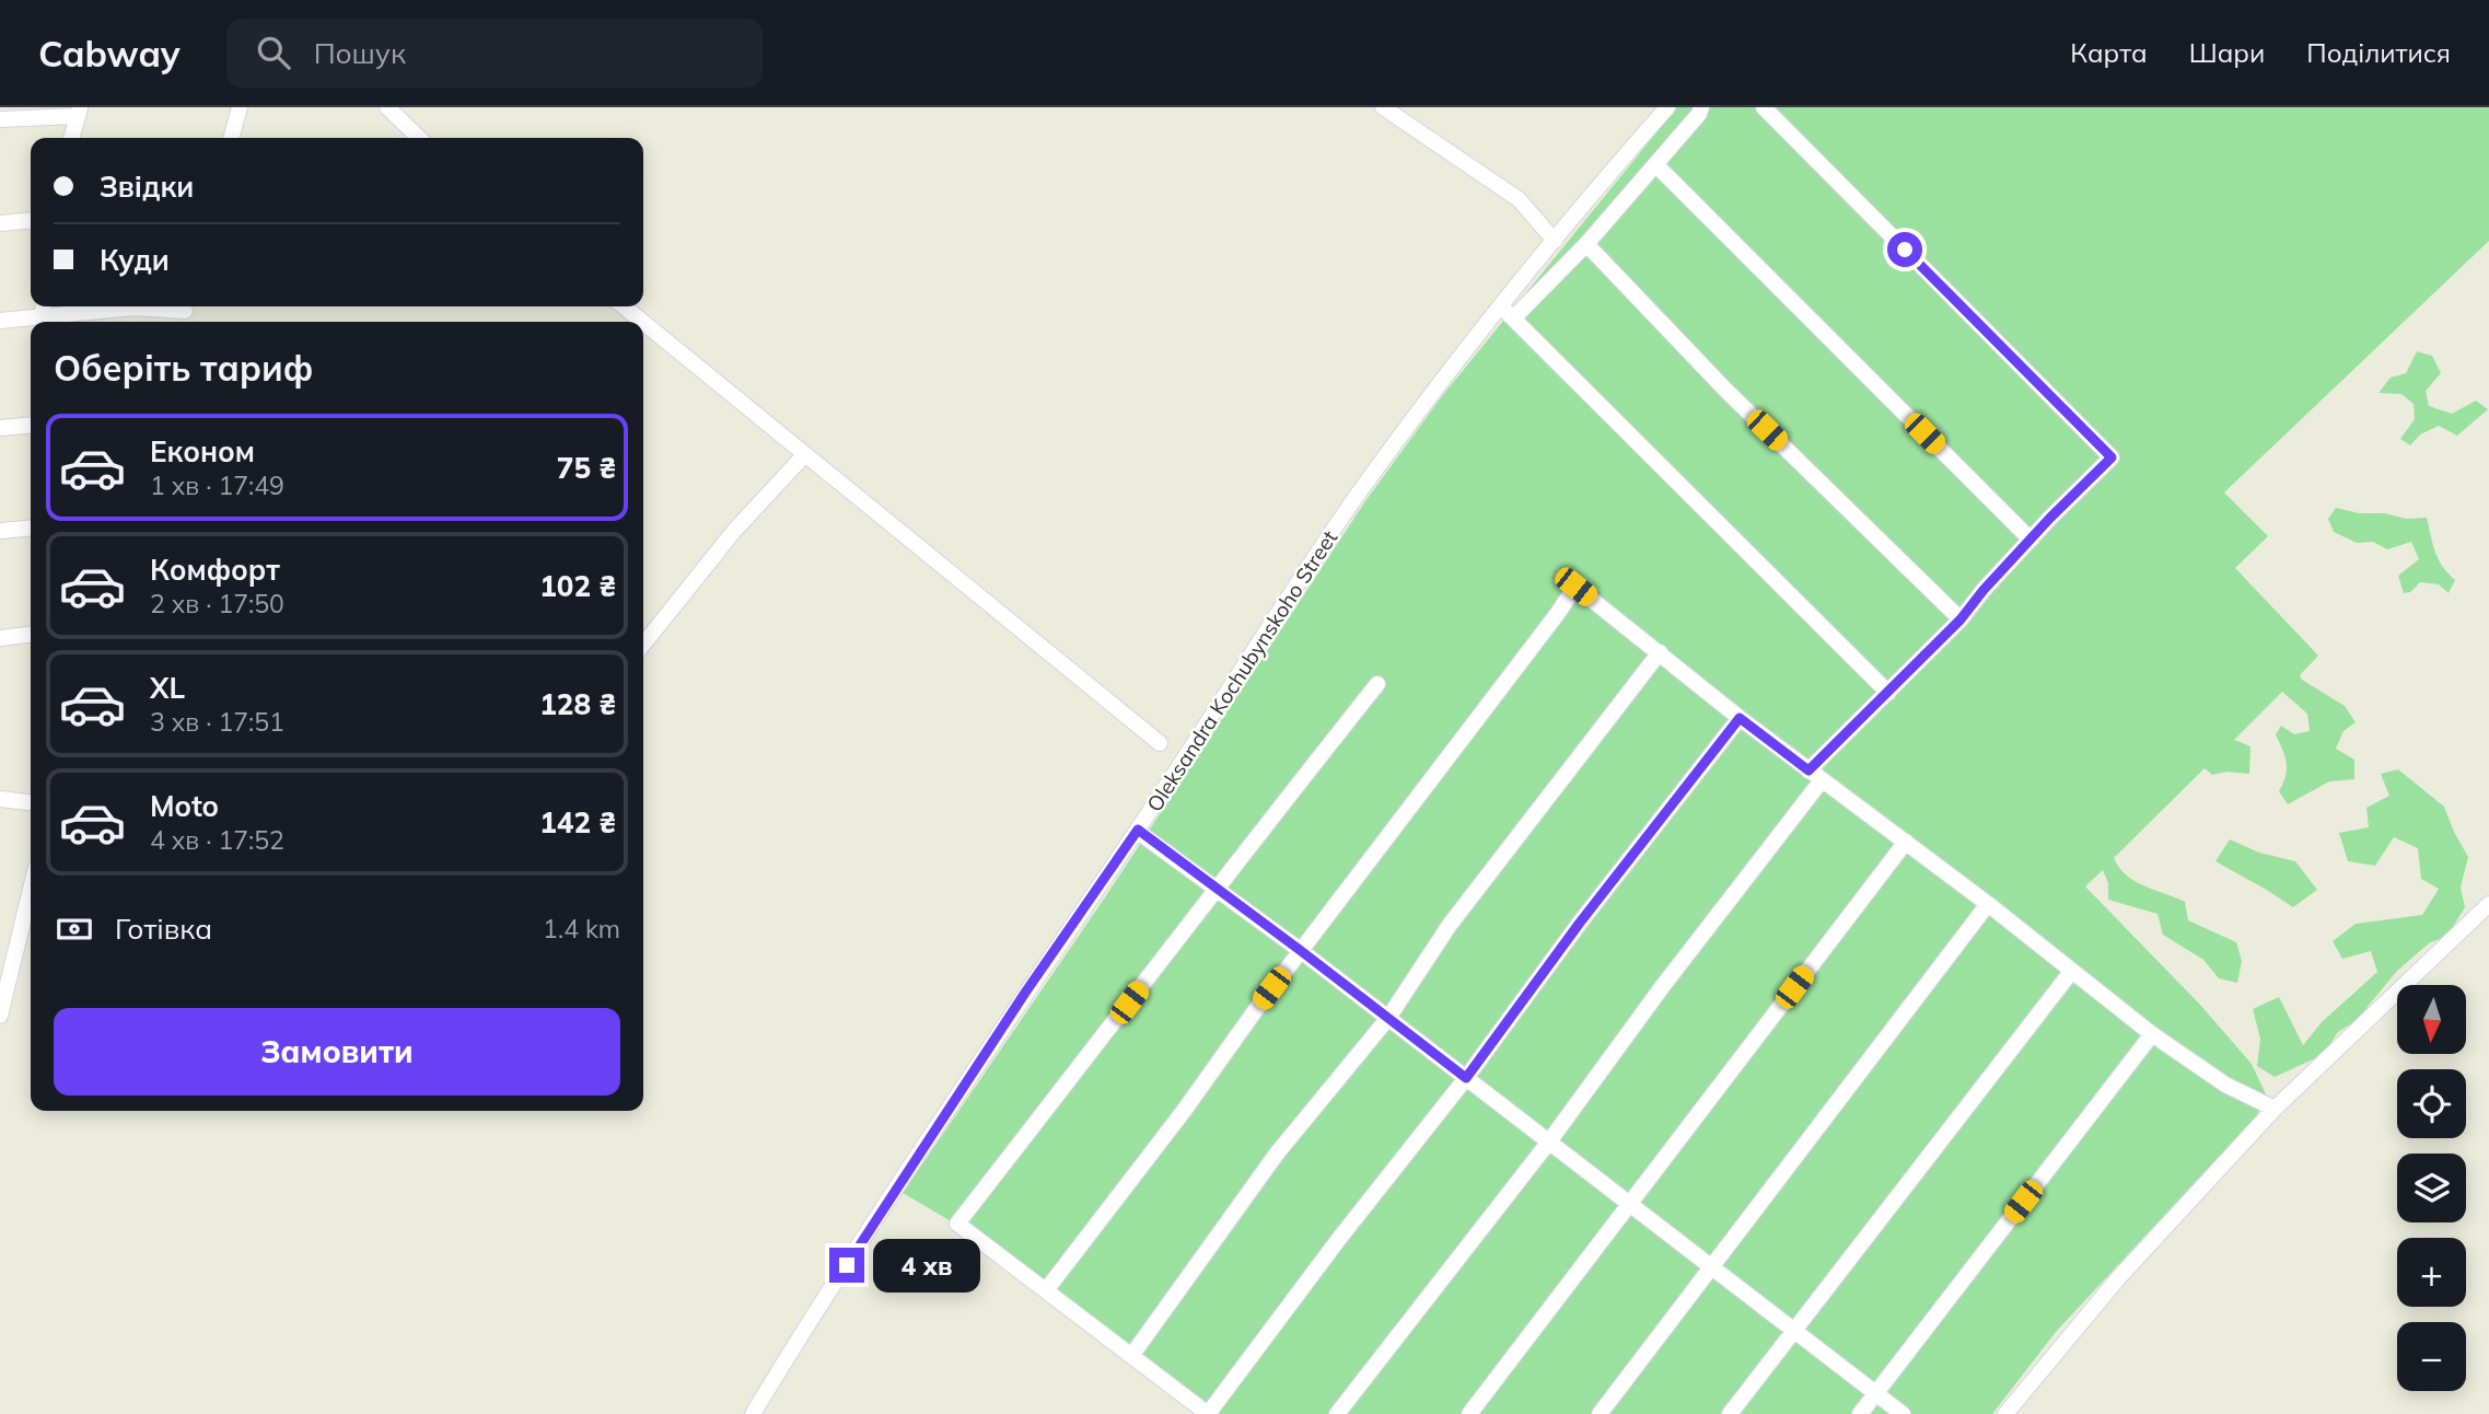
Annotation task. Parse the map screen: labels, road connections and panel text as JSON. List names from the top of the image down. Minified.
{"streets":{"street":["Oleksandra Kochubynskoho Street"]},"north":"bottom","page":{"header":"Cabway","search":"Пошук","nav":["Карта","Шари","Поділитися"],"banner":["Звідки","Куди"],"heading":"Оберіть тариф","list":[{"name":"Економ","note":"1 хв · 17:49","value":"75 ₴"},{"name":"Комфорт","note":"2 хв · 17:50","value":"102 ₴"},{"name":"XL","note":"3 хв · 17:51","value":"128 ₴"},{"name":"Moto","note":"4 хв · 17:52","value":"142 ₴"}],"pay":["Готівка","1.4 km"],"map_buttons":["+","−"],"buttons":"Замовити","bubble":"4 хв"}}
